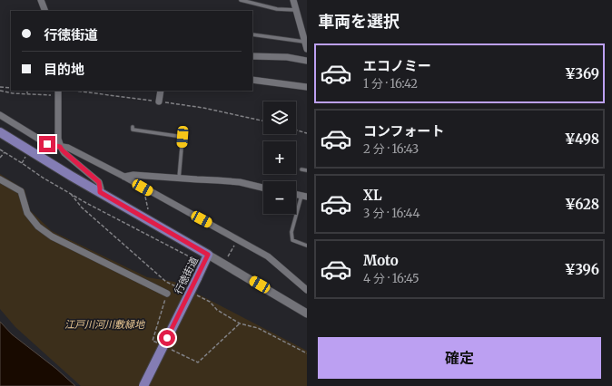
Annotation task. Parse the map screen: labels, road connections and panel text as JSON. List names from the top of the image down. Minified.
{"streets":{"main road":["行徳街道"]},"parks":["江戸川河川敷緑地"],"page":{"heading":"車両を選択","banner":["行徳街道","目的地"],"list":[{"name":"エコノミー","note":"1 分 · 16:42","value":"¥369"},{"name":"コンフォート","note":"2 分 · 16:43","value":"¥498"},{"name":"XL","note":"3 分 · 16:44","value":"¥628"},{"name":"Moto","note":"4 分 · 16:45","value":"¥396"}],"map_buttons":["+","−"],"buttons":"確定"}}
